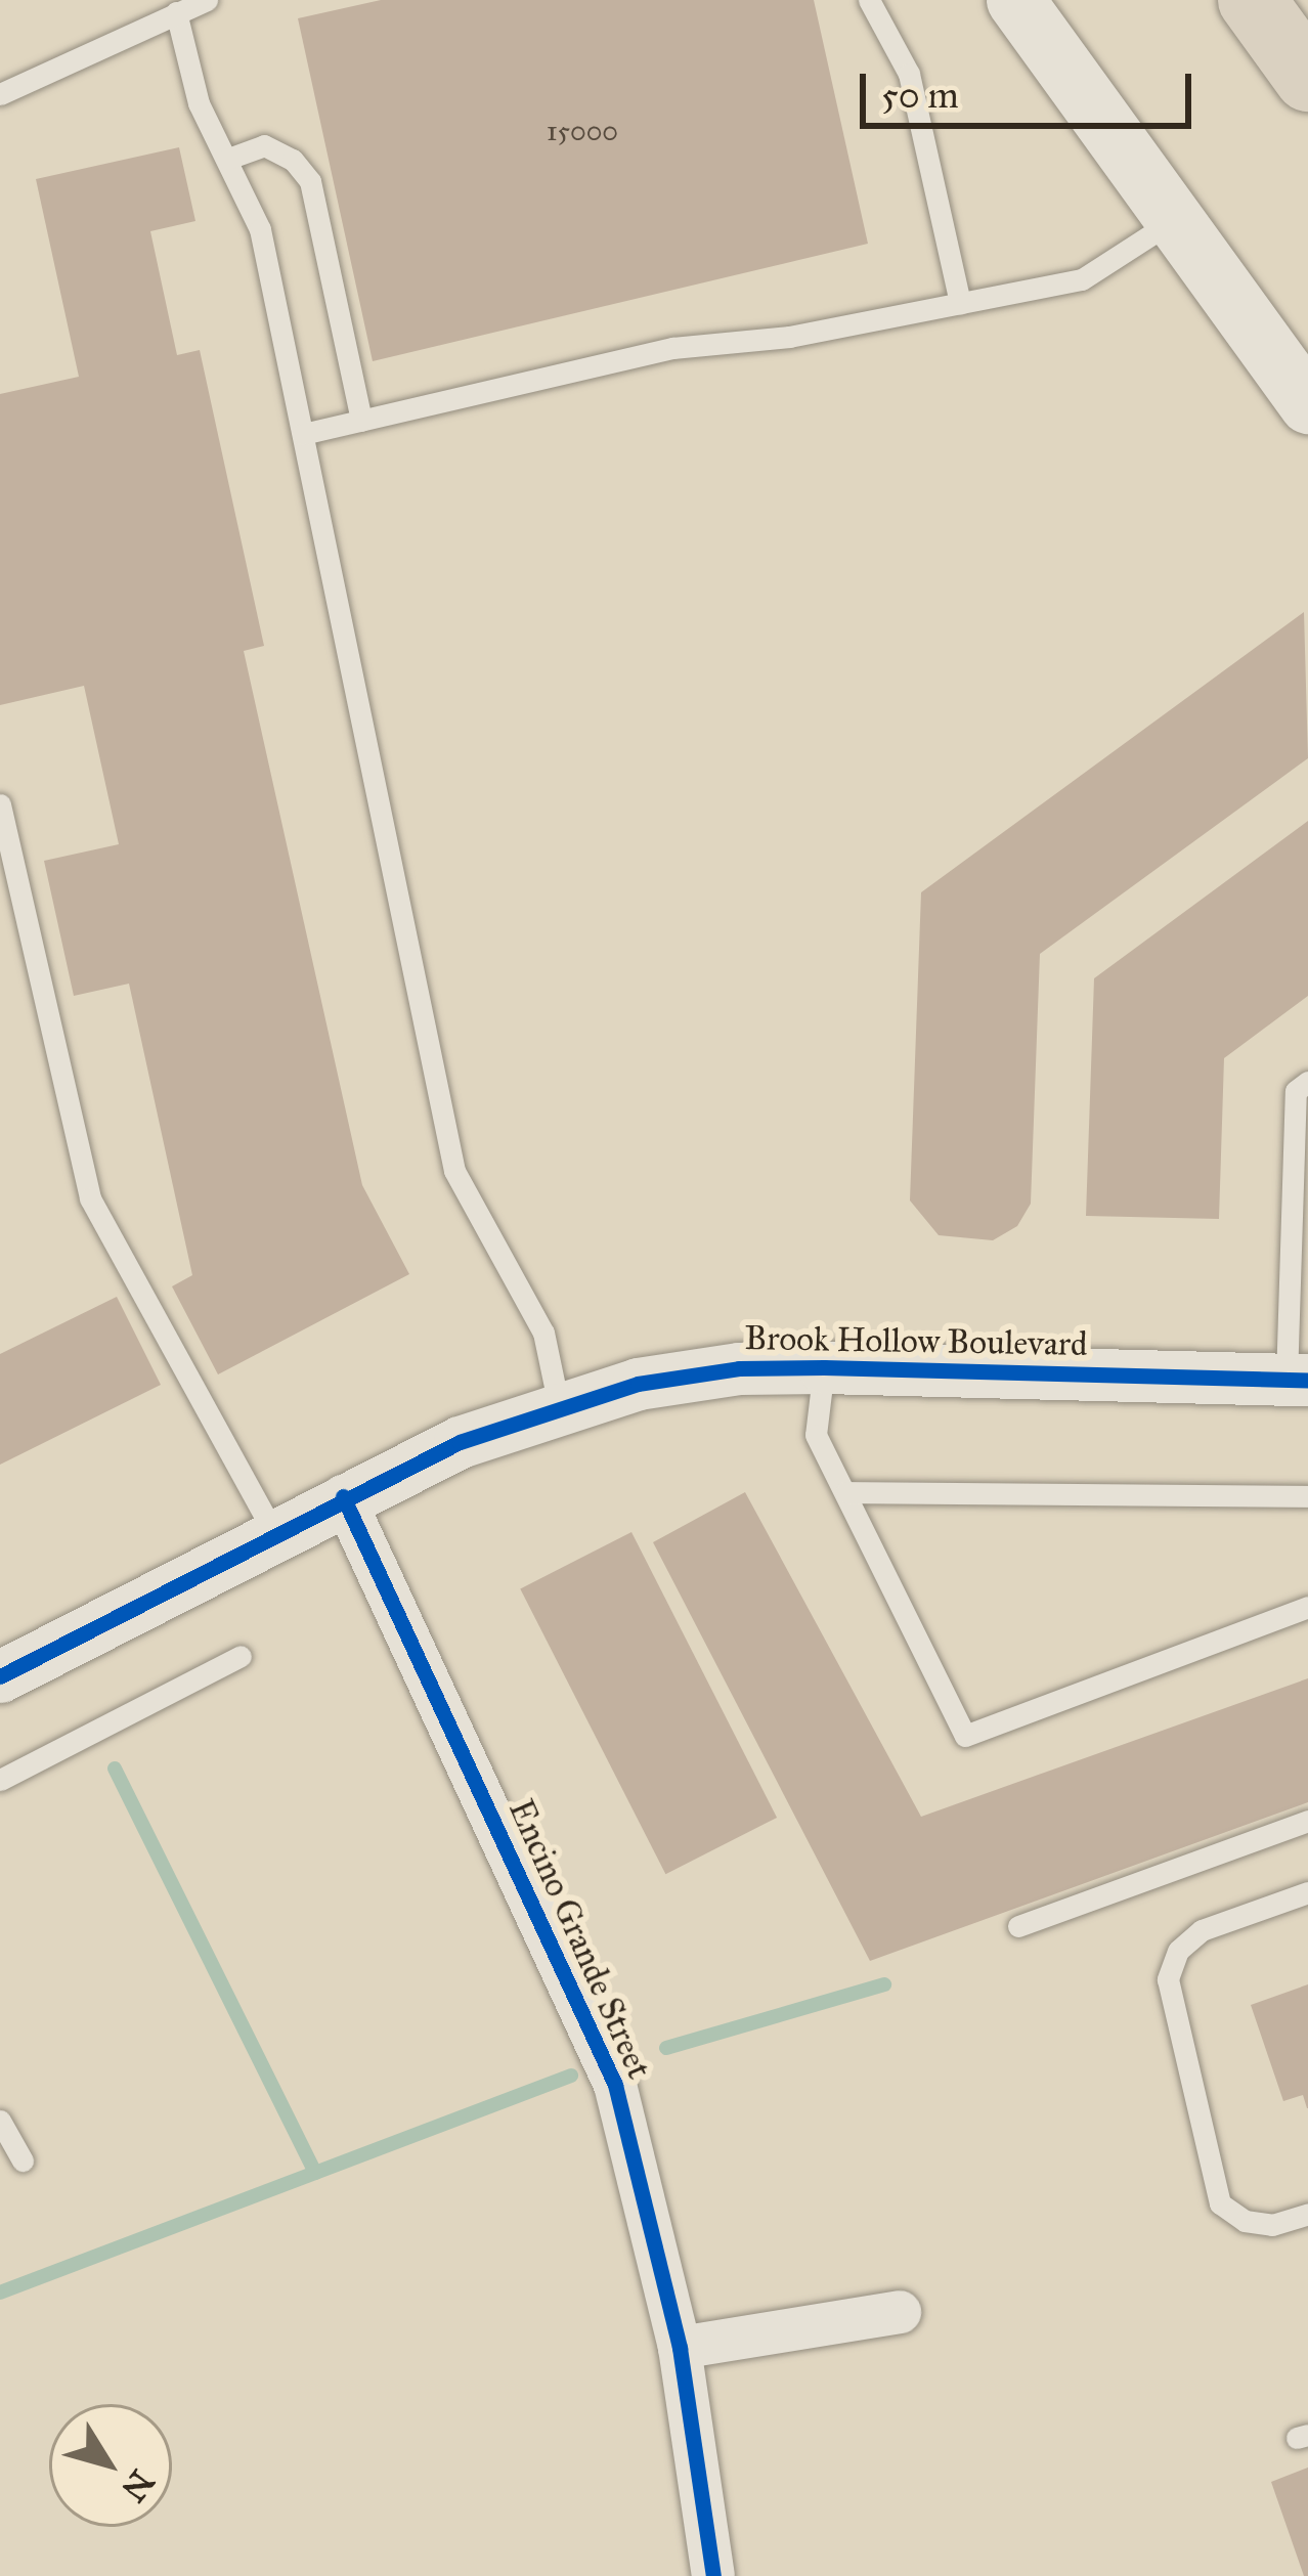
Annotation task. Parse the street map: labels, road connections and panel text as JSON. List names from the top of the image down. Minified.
{"streets":{"street":["Brook Hollow Boulevard","Encino Grande Street"]},"crossings":[["Brook Hollow Boulevard","Encino Grande Street"]],"house_numbers":["15000"],"scale_bar":"50 m","north":"bottom right"}
